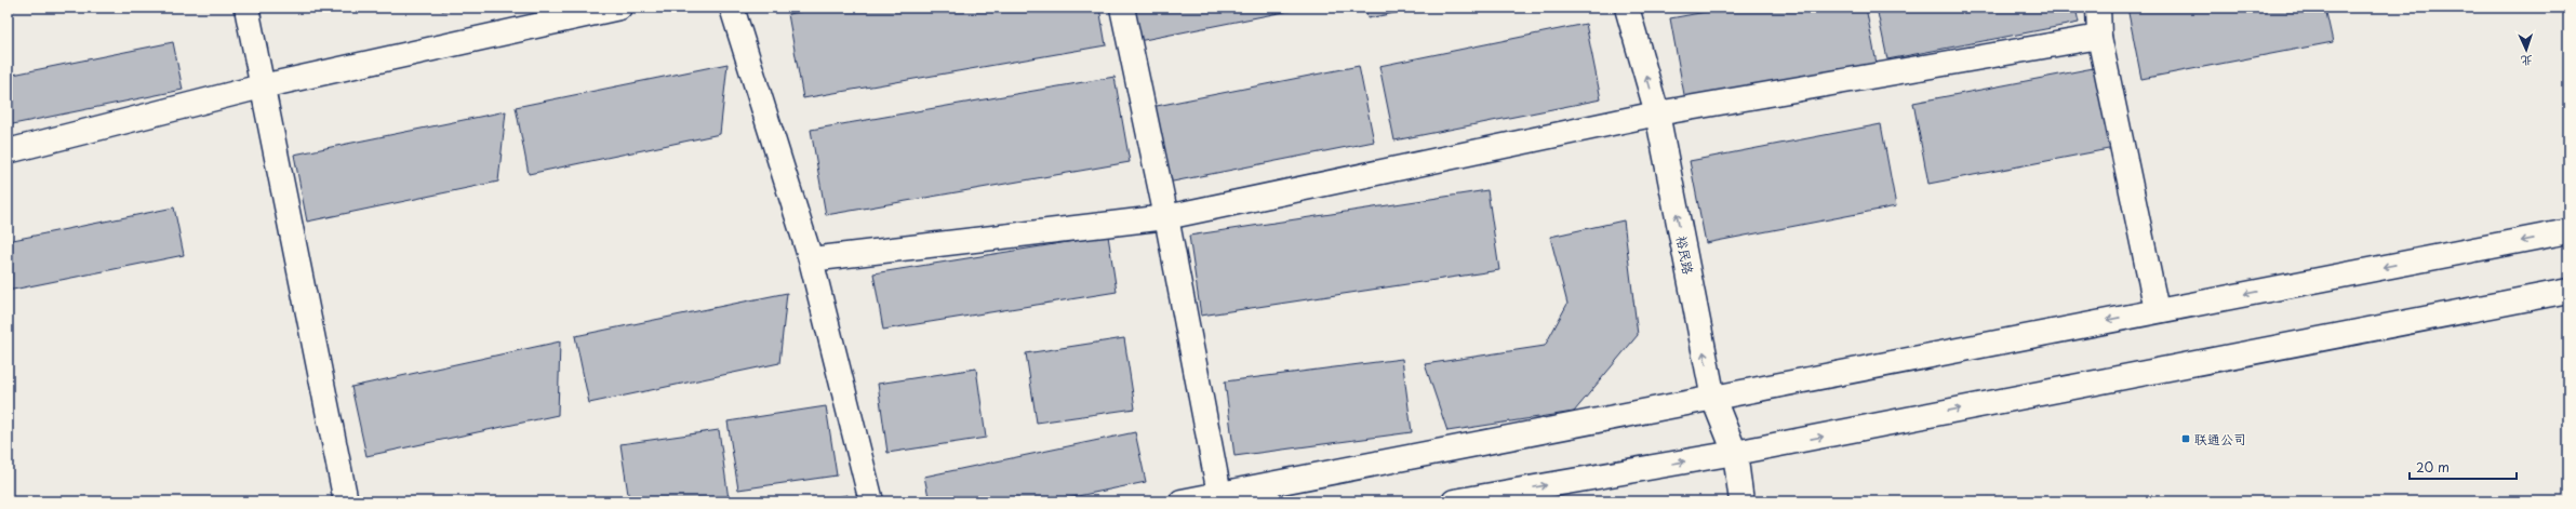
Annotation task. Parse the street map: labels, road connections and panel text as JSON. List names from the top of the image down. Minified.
{"streets":{"street":["裕民路"]},"one_way":["裕民路"],"places":{"transit":["联通公司"]},"scale_bar":"20 m","north":"bottom"}
